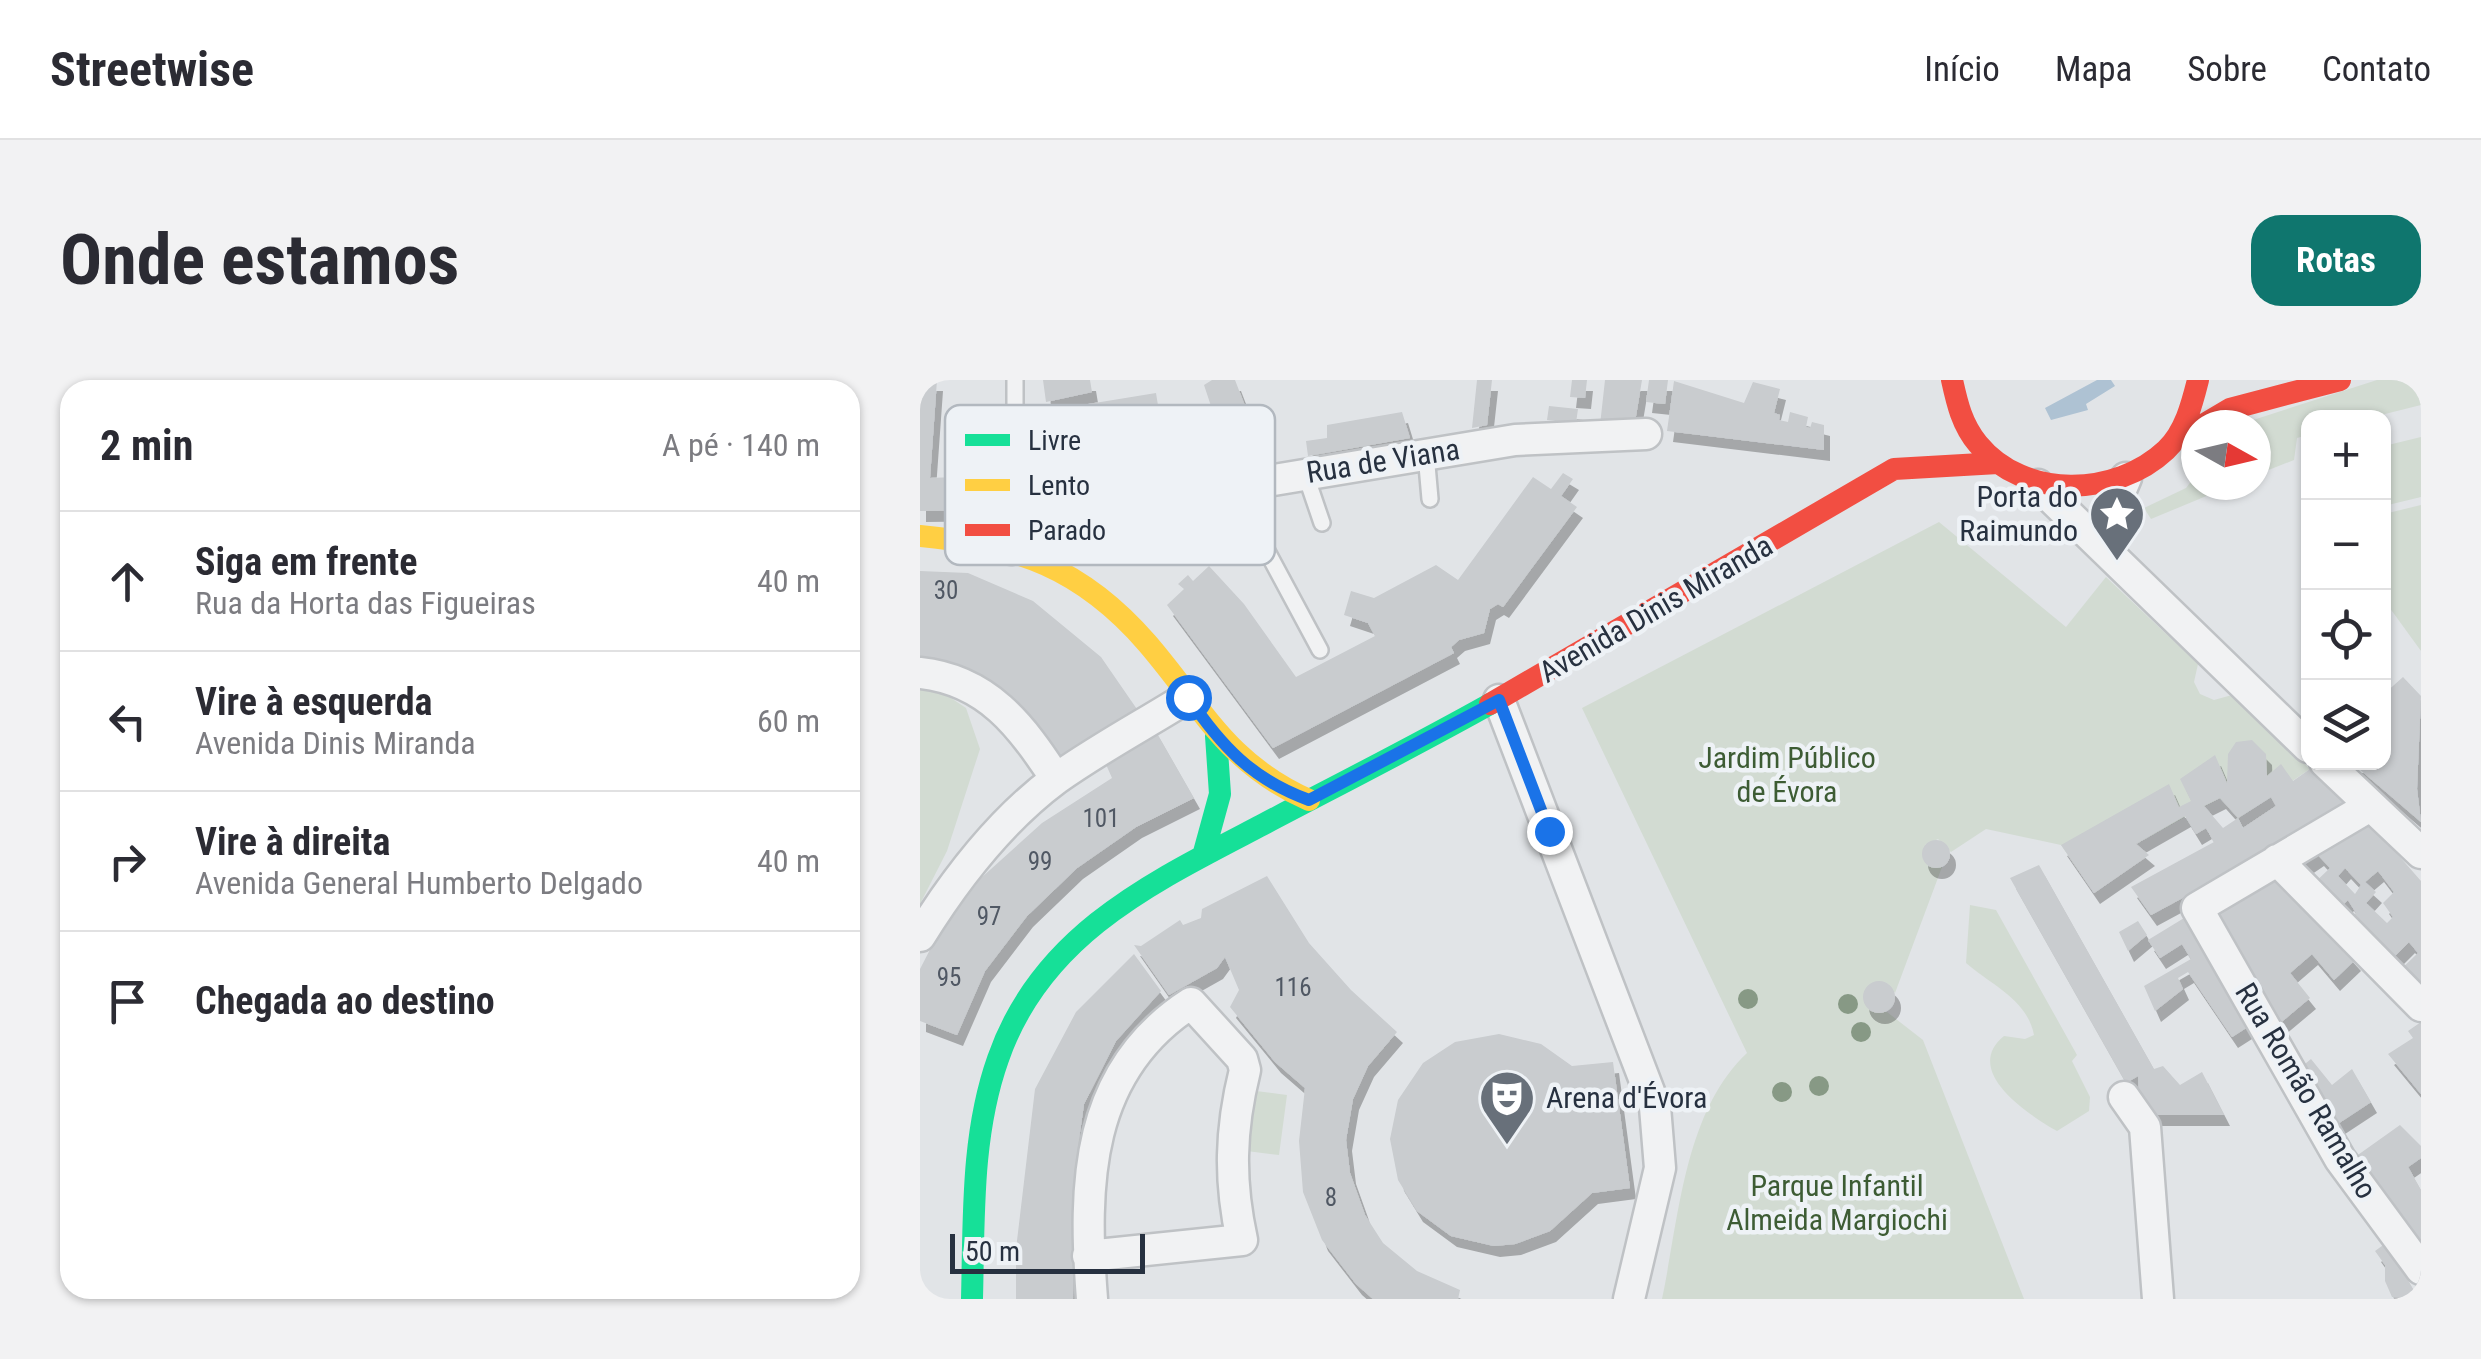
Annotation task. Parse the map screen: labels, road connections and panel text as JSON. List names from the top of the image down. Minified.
{"streets":{"main road":["Avenida Dinis Miranda"],"street":["Rua de Viana","Rua Romão Ramalho"]},"parks":["Jardim Público de Évora","Parque Infantil Almeida Margiochi"],"places":{"place":["Porta do Raimundo"],"theatre":["Arena d'Évora"]},"house_numbers":["30","101","99","97","95","116","8"],"legend":["Livre","Lento","Parado"],"scale_bar":"50 m","north":"right","page":{"header":"Streetwise","nav":["Início","Mapa","Sobre","Contato"],"buttons":"Rotas","title":"Onde estamos","heading":["2 min","A pé · 140 m"],"map_buttons":["+","−"],"list":[["Siga em frente","Rua da Horta das Figueiras","40 m"],["Vire à esquerda","Avenida Dinis Miranda","60 m"],["Vire à direita","Avenida General Humberto Delgado","40 m"],"Chegada ao destino"],"scale":"50 m"}}
